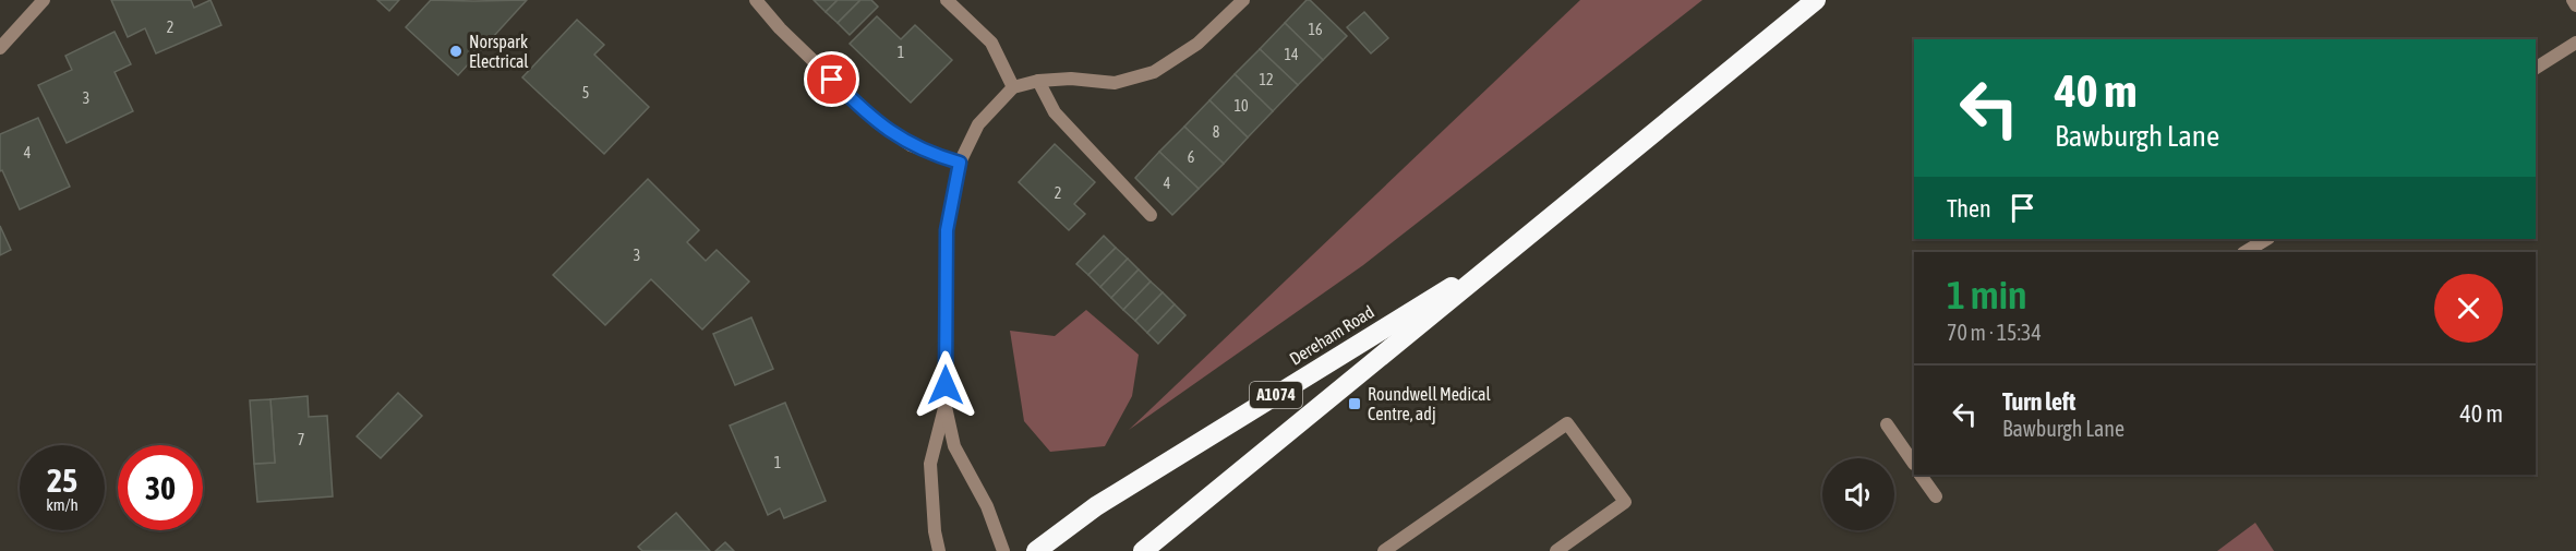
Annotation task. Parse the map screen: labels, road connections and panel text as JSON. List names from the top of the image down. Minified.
{"streets":{"highway":["Dereham Road","A1074"]},"places":{"other":["Norspark Electrical"],"transit":["Roundwell Medical Centre, adj"]},"house_numbers":["2","16","1","14","12","5","3","10","8","4","6","4","2","3","7","1"],"page":{"turn":["40 m","Bawburgh Lane"],"then":"Then","heading":["1 min","70 m · 15:34"],"list":[{"name":"Turn left","note":"Bawburgh Lane","value":"40 m"}],"speed":"25 km/h","limit":"30"}}
